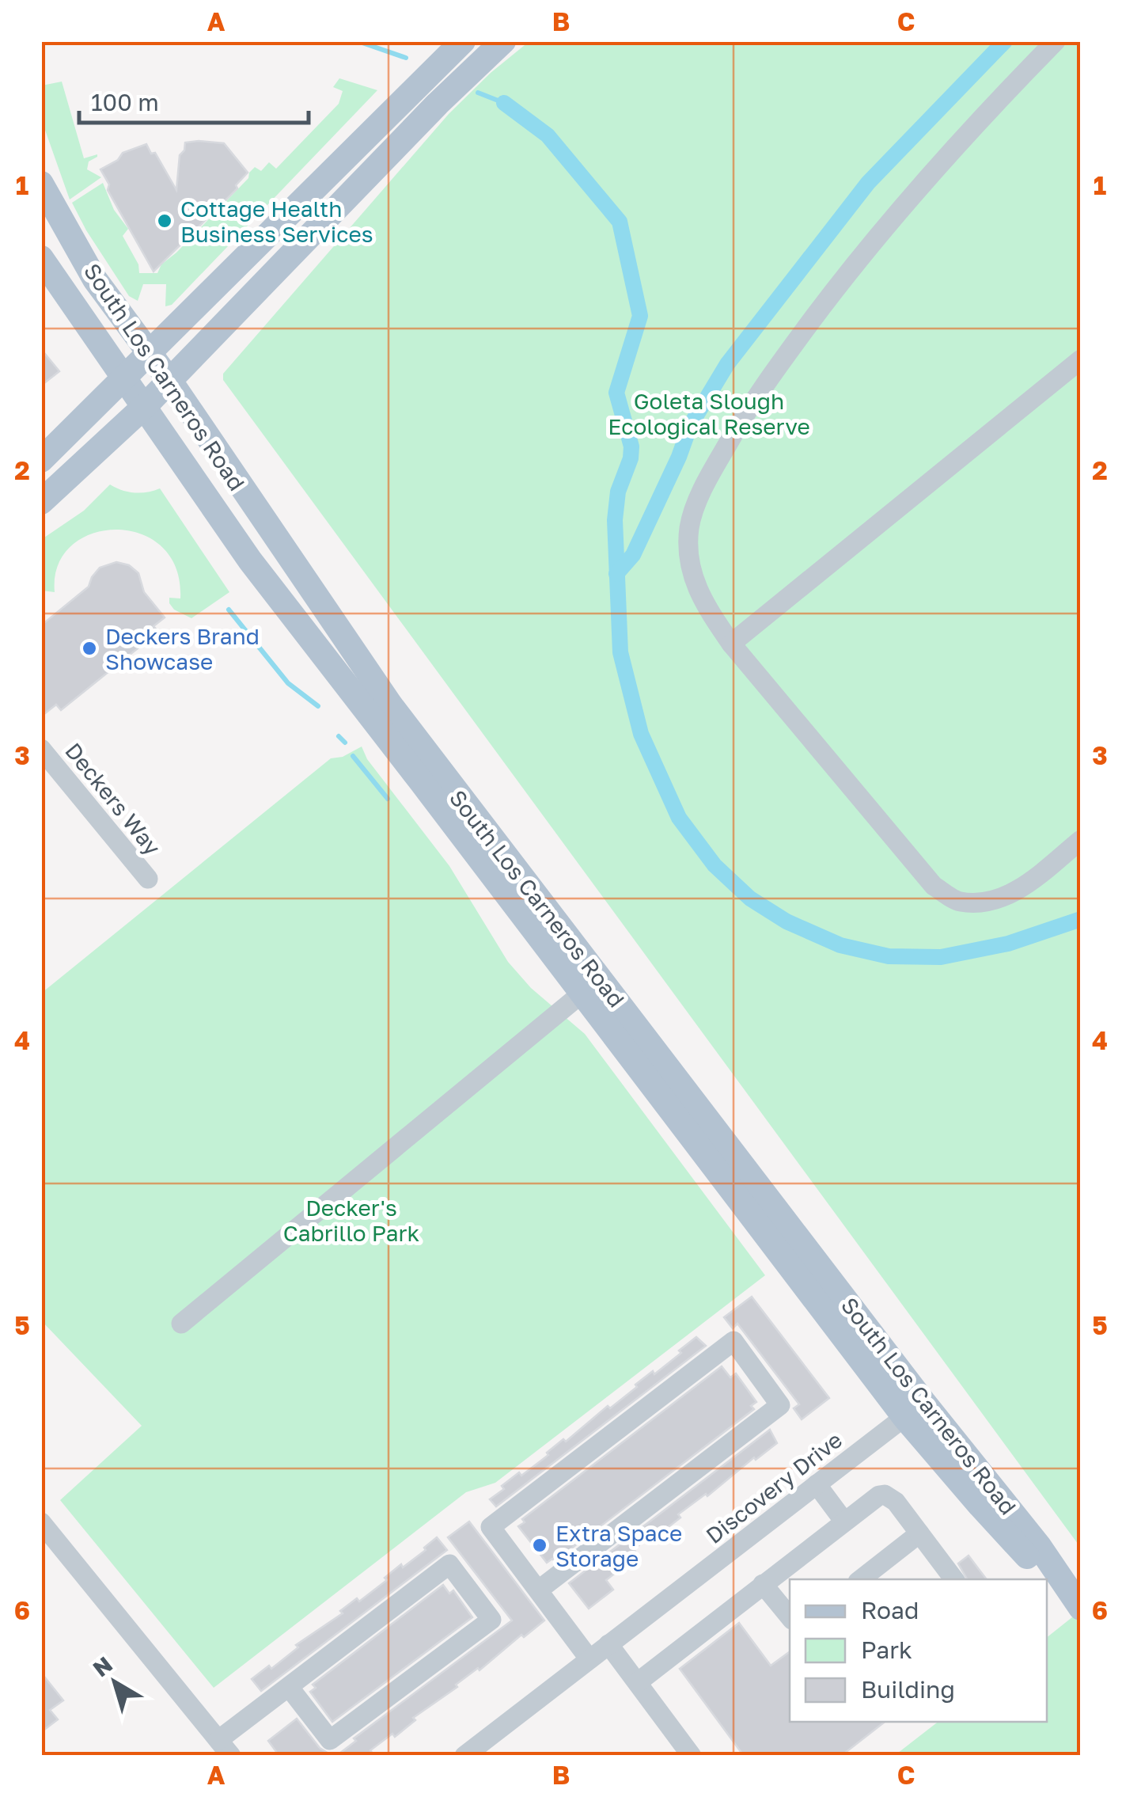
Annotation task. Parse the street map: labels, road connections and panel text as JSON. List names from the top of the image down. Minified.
{"streets":{"main road":["South Los Carneros Road"],"street":["Deckers Way","Discovery Drive"]},"crossings":[["South Los Carneros Road","Discovery Drive"]],"parks":["Goleta Slough Ecological Reserve","Decker's Cabrillo Park"],"places":["Cottage Health Business Services","Deckers Brand Showcase","Extra Space Storage"],"legend":["Road","Park","Building"],"scale_bar":"100 m","north":"top left","grid":{"columns":["A","B","C"],"rows":["1","2","3","4","5","6"]}}
